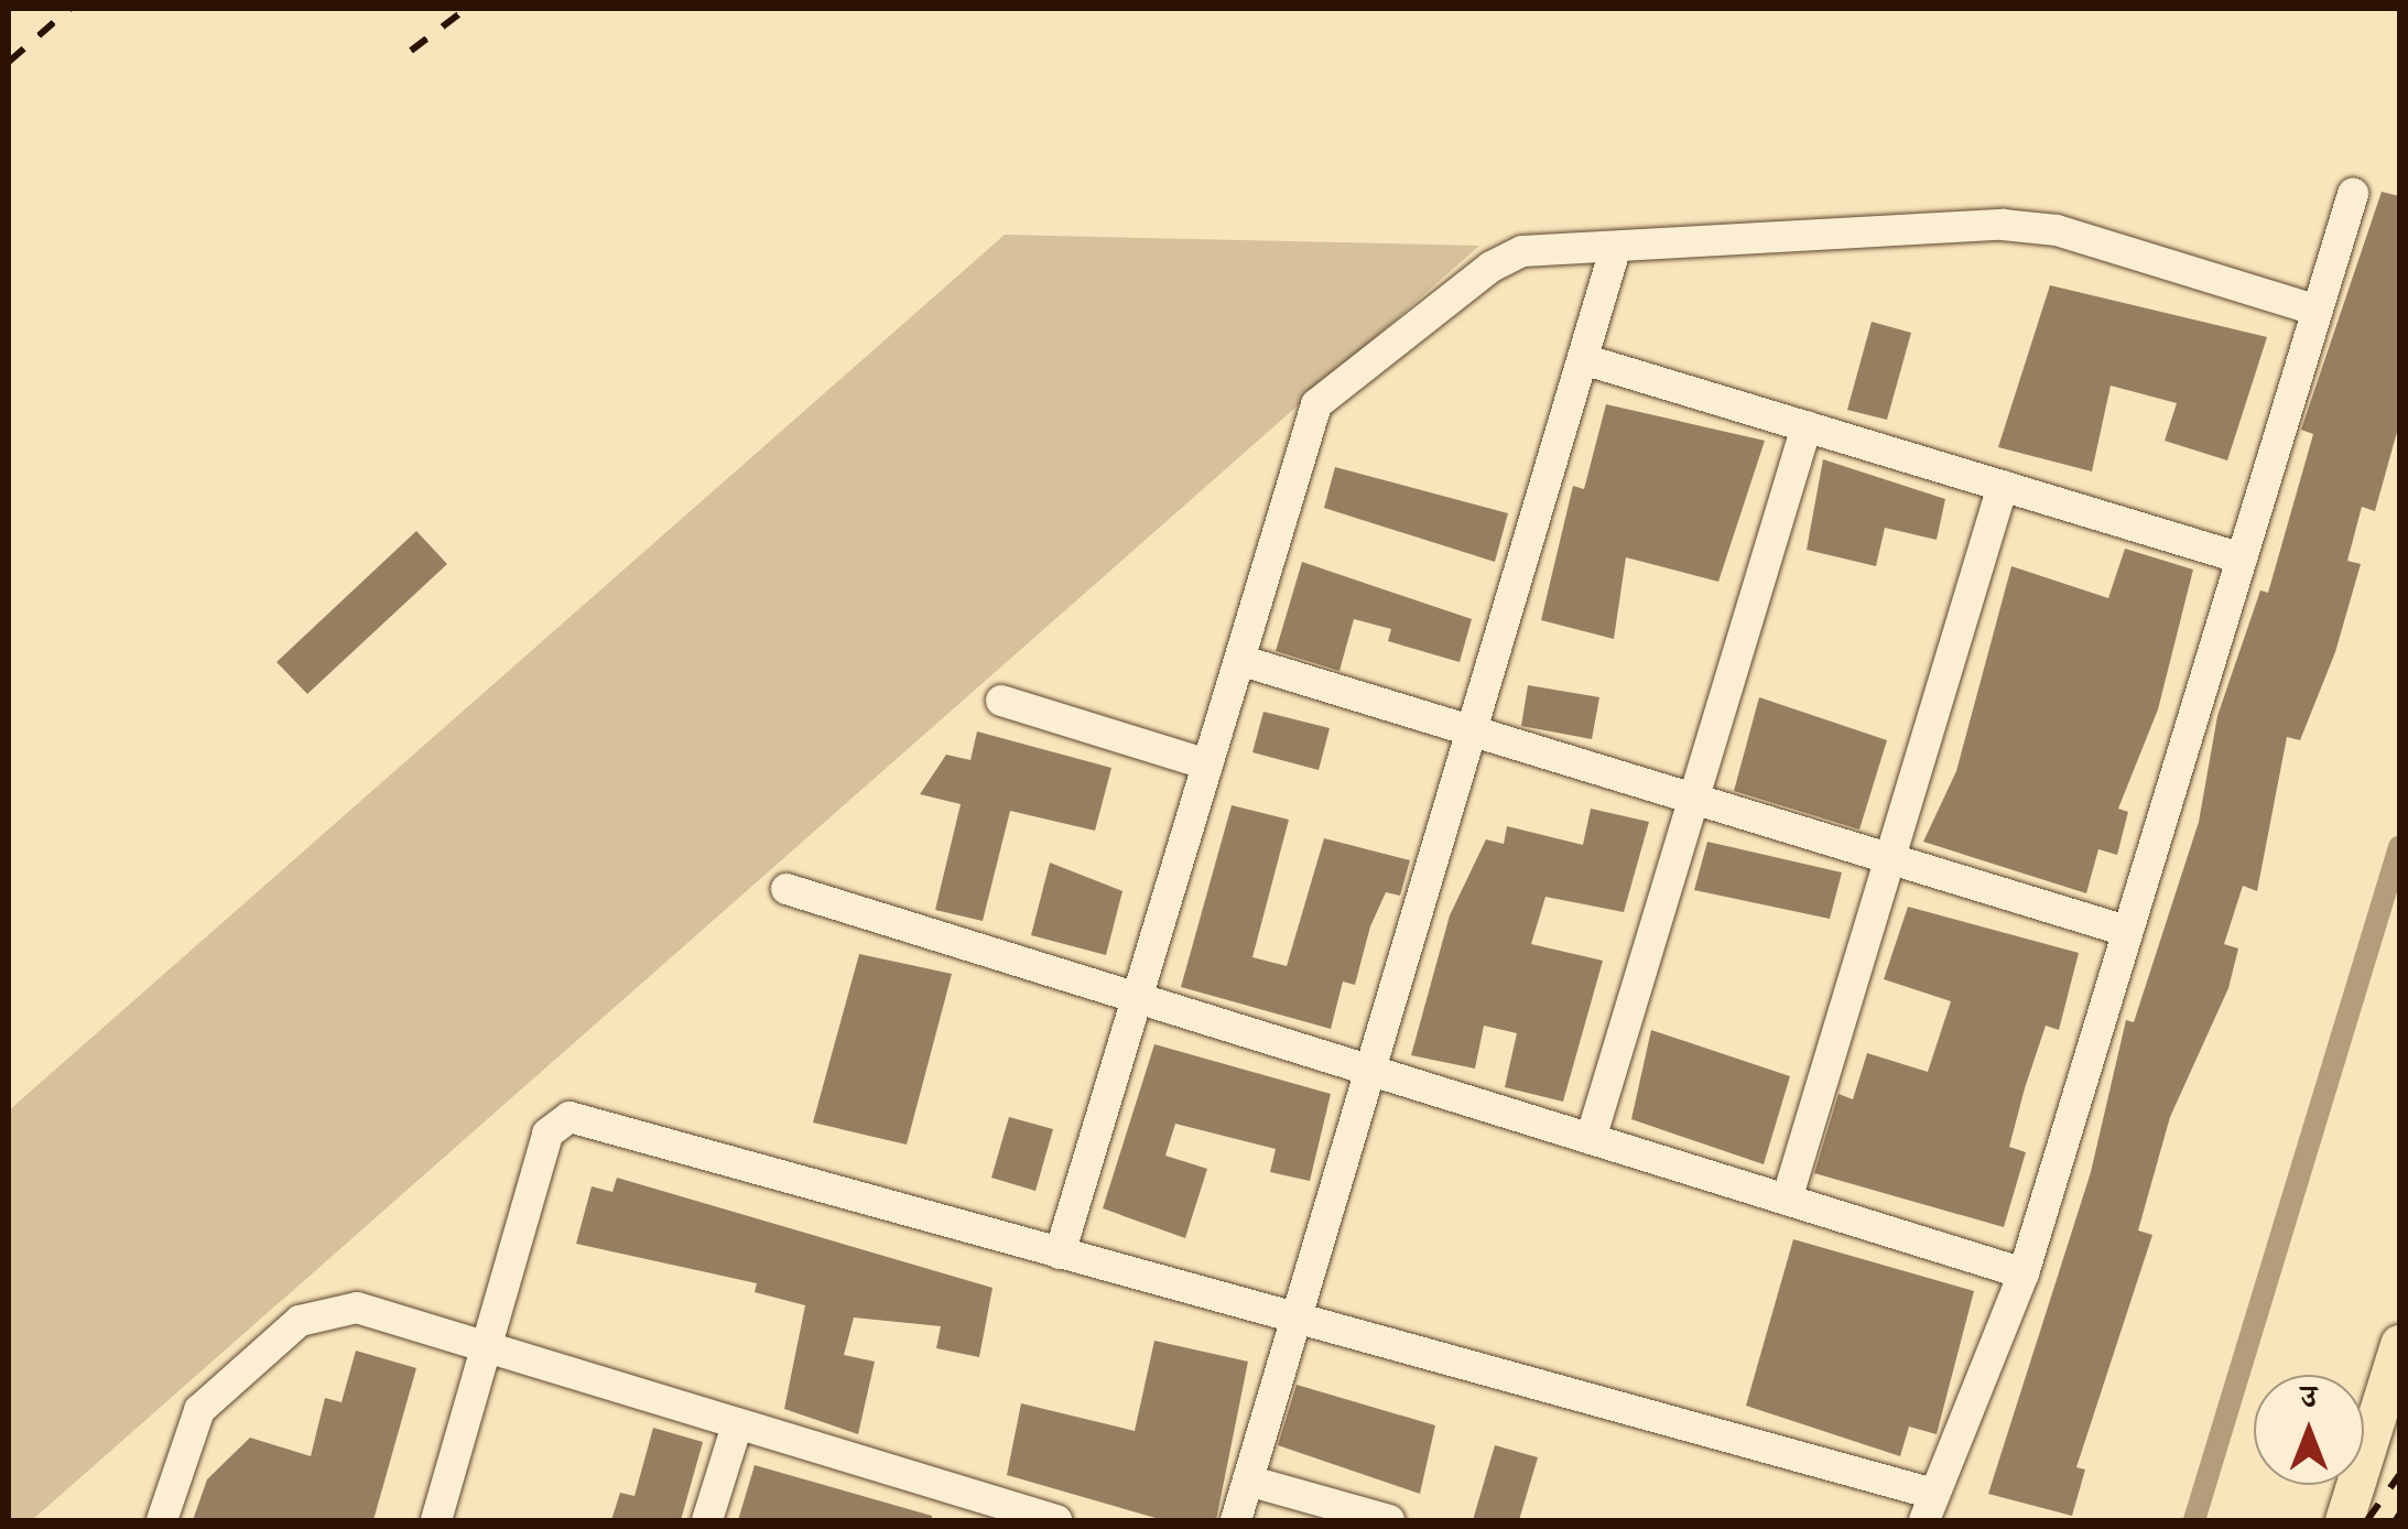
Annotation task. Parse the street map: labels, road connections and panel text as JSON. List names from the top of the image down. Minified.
{"north":"top"}
